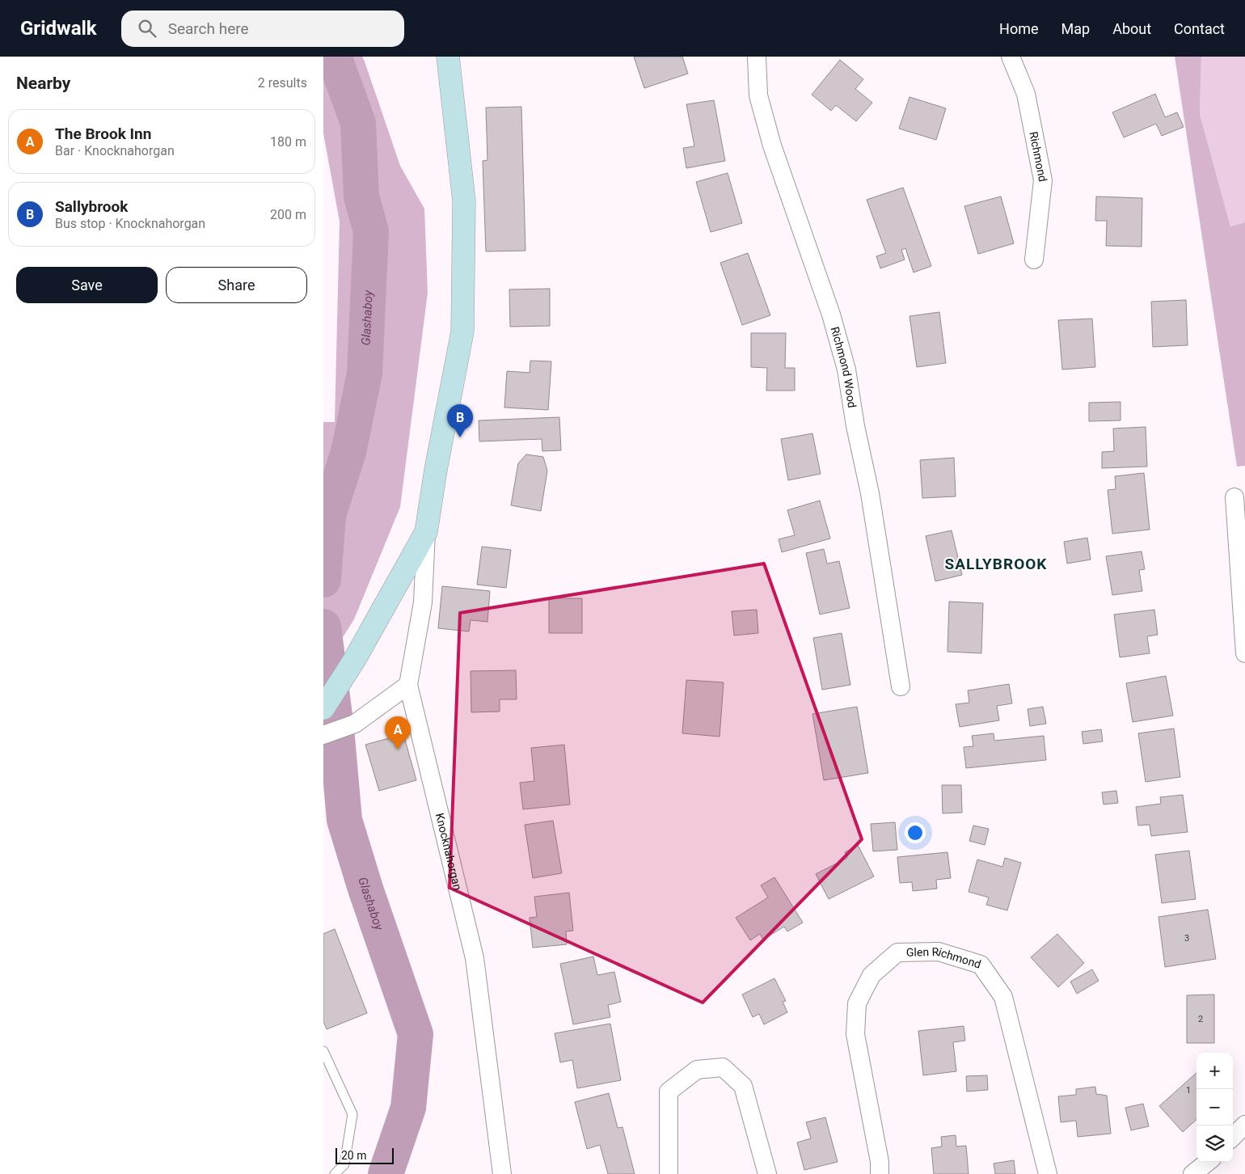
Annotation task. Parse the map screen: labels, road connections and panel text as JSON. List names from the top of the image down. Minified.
{"streets":{"street":["Richmond","Richmond Wood","Knocknahorgan","Glen Richmond"]},"districts":["SALLYBROOK"],"water":["Glashaboy"],"house_numbers":["3","2","1"],"scale_bar":"20 m","page":{"header":"Gridwalk","search":"Search here","nav":["Home","Map","About","Contact"],"heading":["Nearby","2 results"],"list":[{"mark":"A","name":"The Brook Inn","note":"Bar · Knocknahorgan","value":"180 m"},{"mark":"B","name":"Sallybrook","note":"Bus stop · Knocknahorgan","value":"200 m"}],"buttons":["Save","Share"],"pins":["B","A"],"map_buttons":["+","−"],"scale":"20 m"}}
